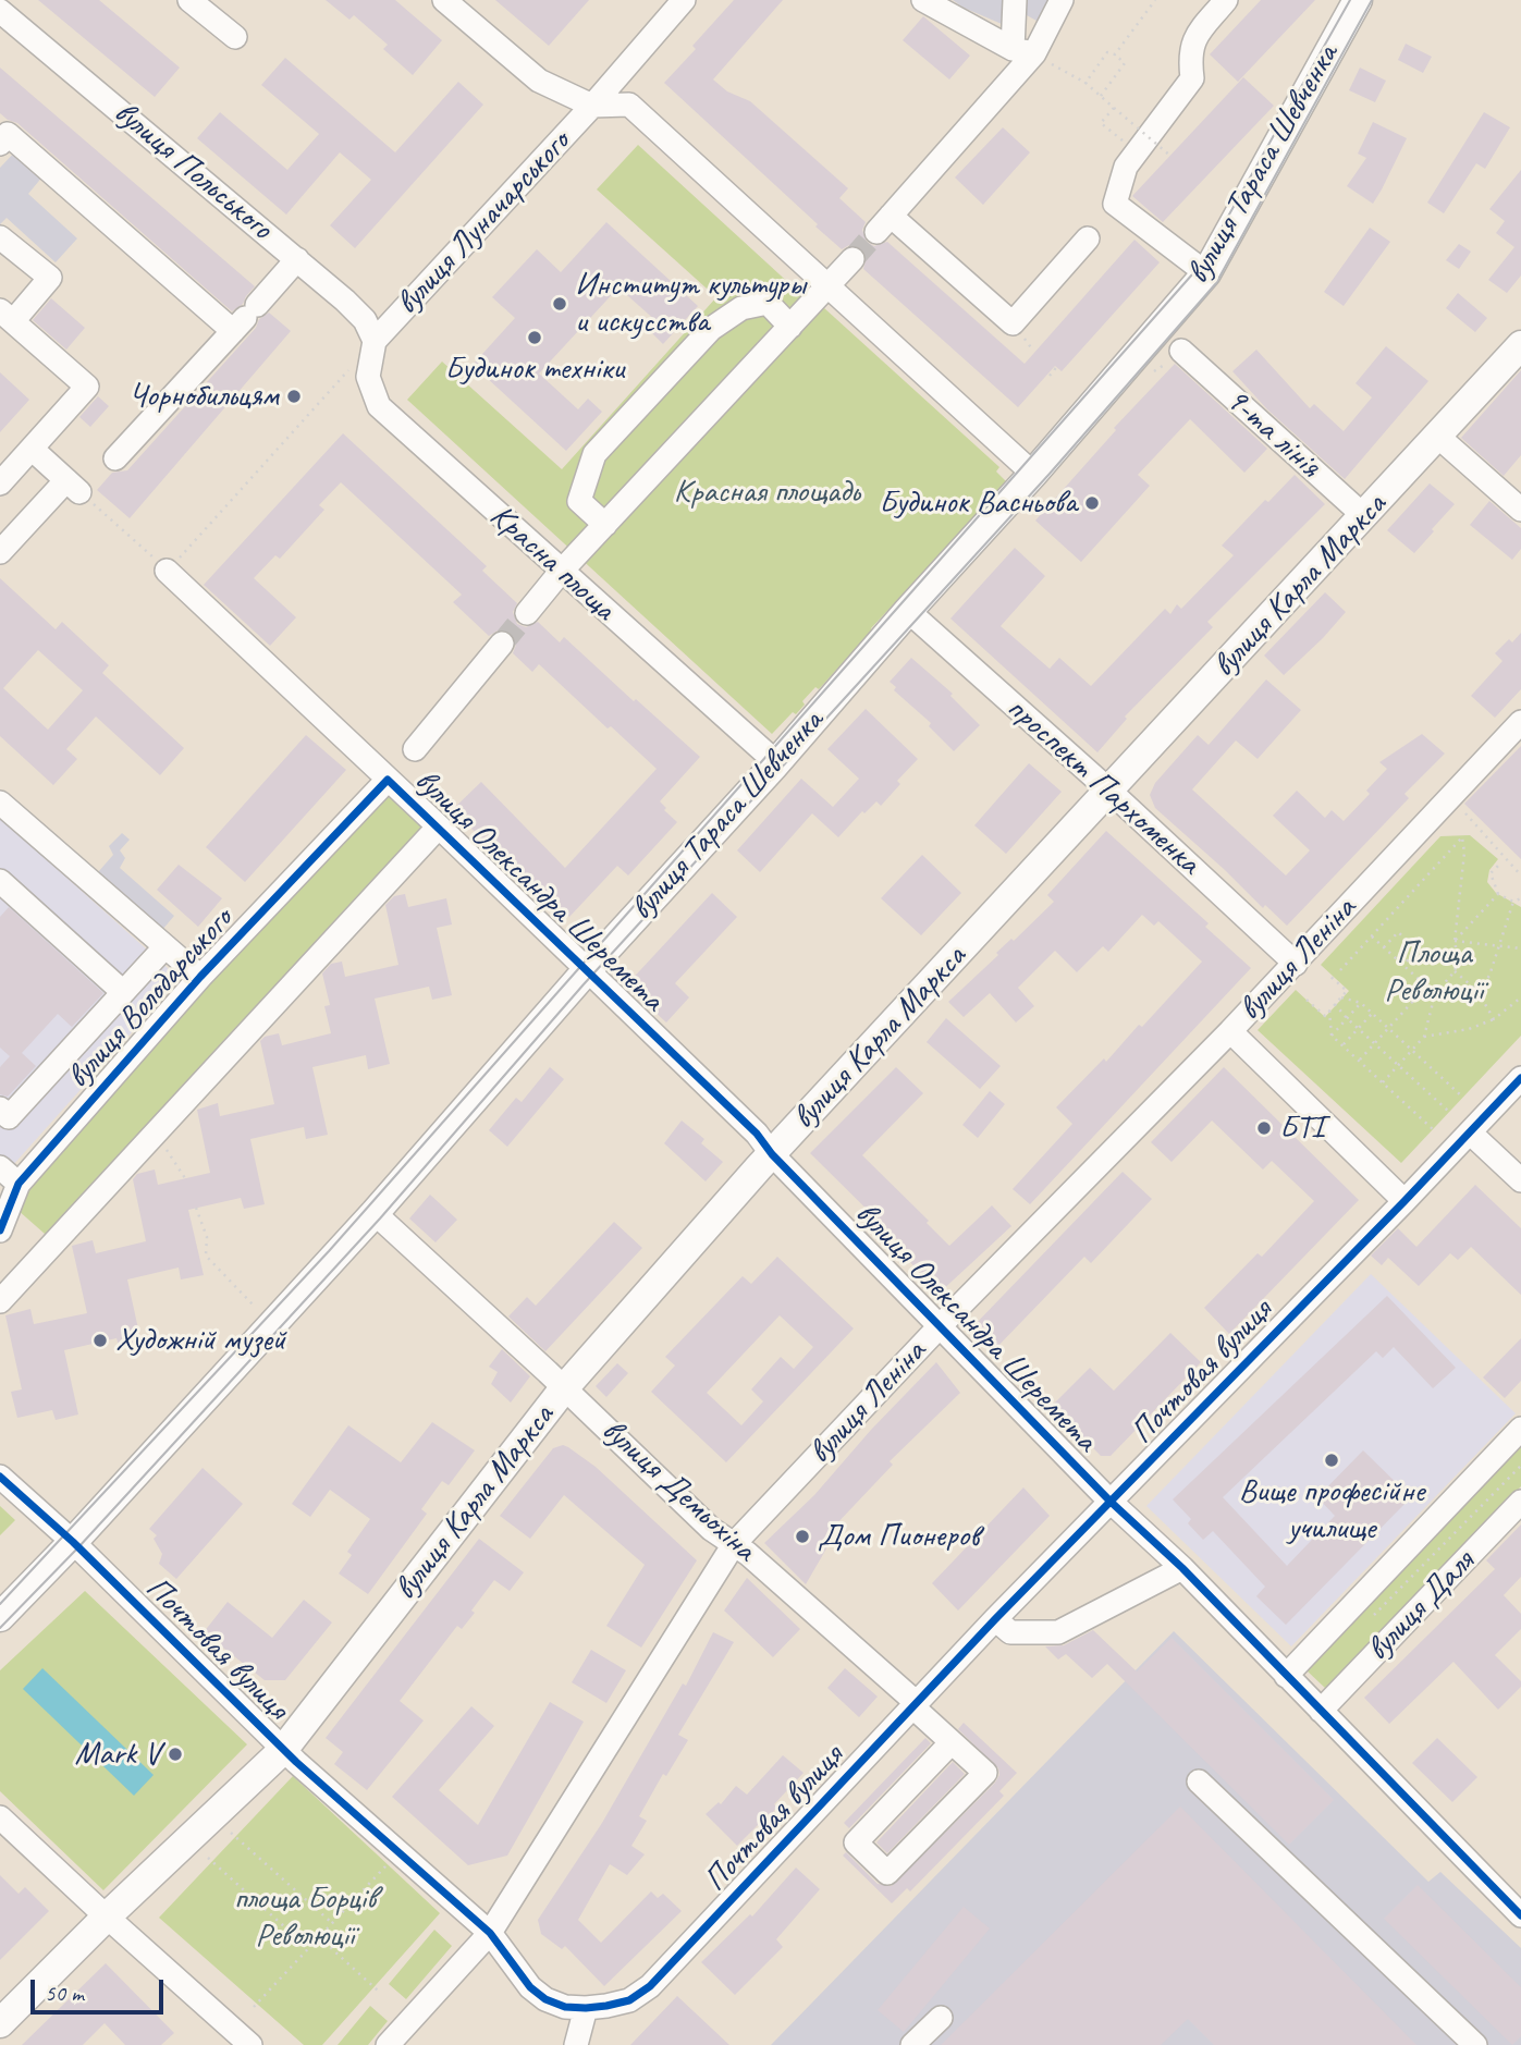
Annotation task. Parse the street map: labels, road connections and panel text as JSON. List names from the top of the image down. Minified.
{"streets":{"main road":["вулиця Тараса Шевченка","вулиця Карла Маркса"],"street":["вулиця Польського","вулиця Луначарського","9-та лінія","Красна площа","проспект Пархоменка","вулиця Олександра Шеремета","вулиця Леніна","вулиця Володарського","Почтовая вулиця","вулиця Демьохіна","вулиця Даля"]},"crossings":[["вулиця Тараса Шевченка","Красна площа"],["вулиця Тараса Шевченка","проспект Пархоменка"],["вулиця Тараса Шевченка","вулиця Олександра Шеремета"],["вулиця Тараса Шевченка","Почтовая вулиця"],["вулиця Тараса Шевченка","вулиця Демьохіна"],["вулиця Польського","вулиця Луначарського"],["вулиця Польського","Красна площа"],["вулиця Луначарського","Красна площа"],["9-та лінія","вулиця Карла Маркса"],["вулиця Карла Маркса","проспект Пархоменка"],["вулиця Карла Маркса","вулиця Олександра Шеремета"],["вулиця Карла Маркса","Почтовая вулиця"],["вулиця Карла Маркса","вулиця Демьохіна"],["проспект Пархоменка","вулиця Леніна"],["вулиця Олександра Шеремета","вулиця Леніна"],["вулиця Олександра Шеремета","вулиця Володарського"],["вулиця Олександра Шеремета","Почтовая вулиця"],["вулиця Олександра Шеремета","вулиця Даля"],["вулиця Леніна","Почтовая вулиця"],["вулиця Леніна","вулиця Демьохіна"],["Почтовая вулиця","вулиця Демьохіна"]],"parks":["Красная площадь","Площа Революції","площа Борців Революції"],"places":["Институт культуры и искусства","Будинок техніки","Чорнобильцям","Будинок Васньова","БТІ","Художній музей","Вище професійне училище","Дом Пионеров","Mark V"],"scale_bar":"50 m"}
